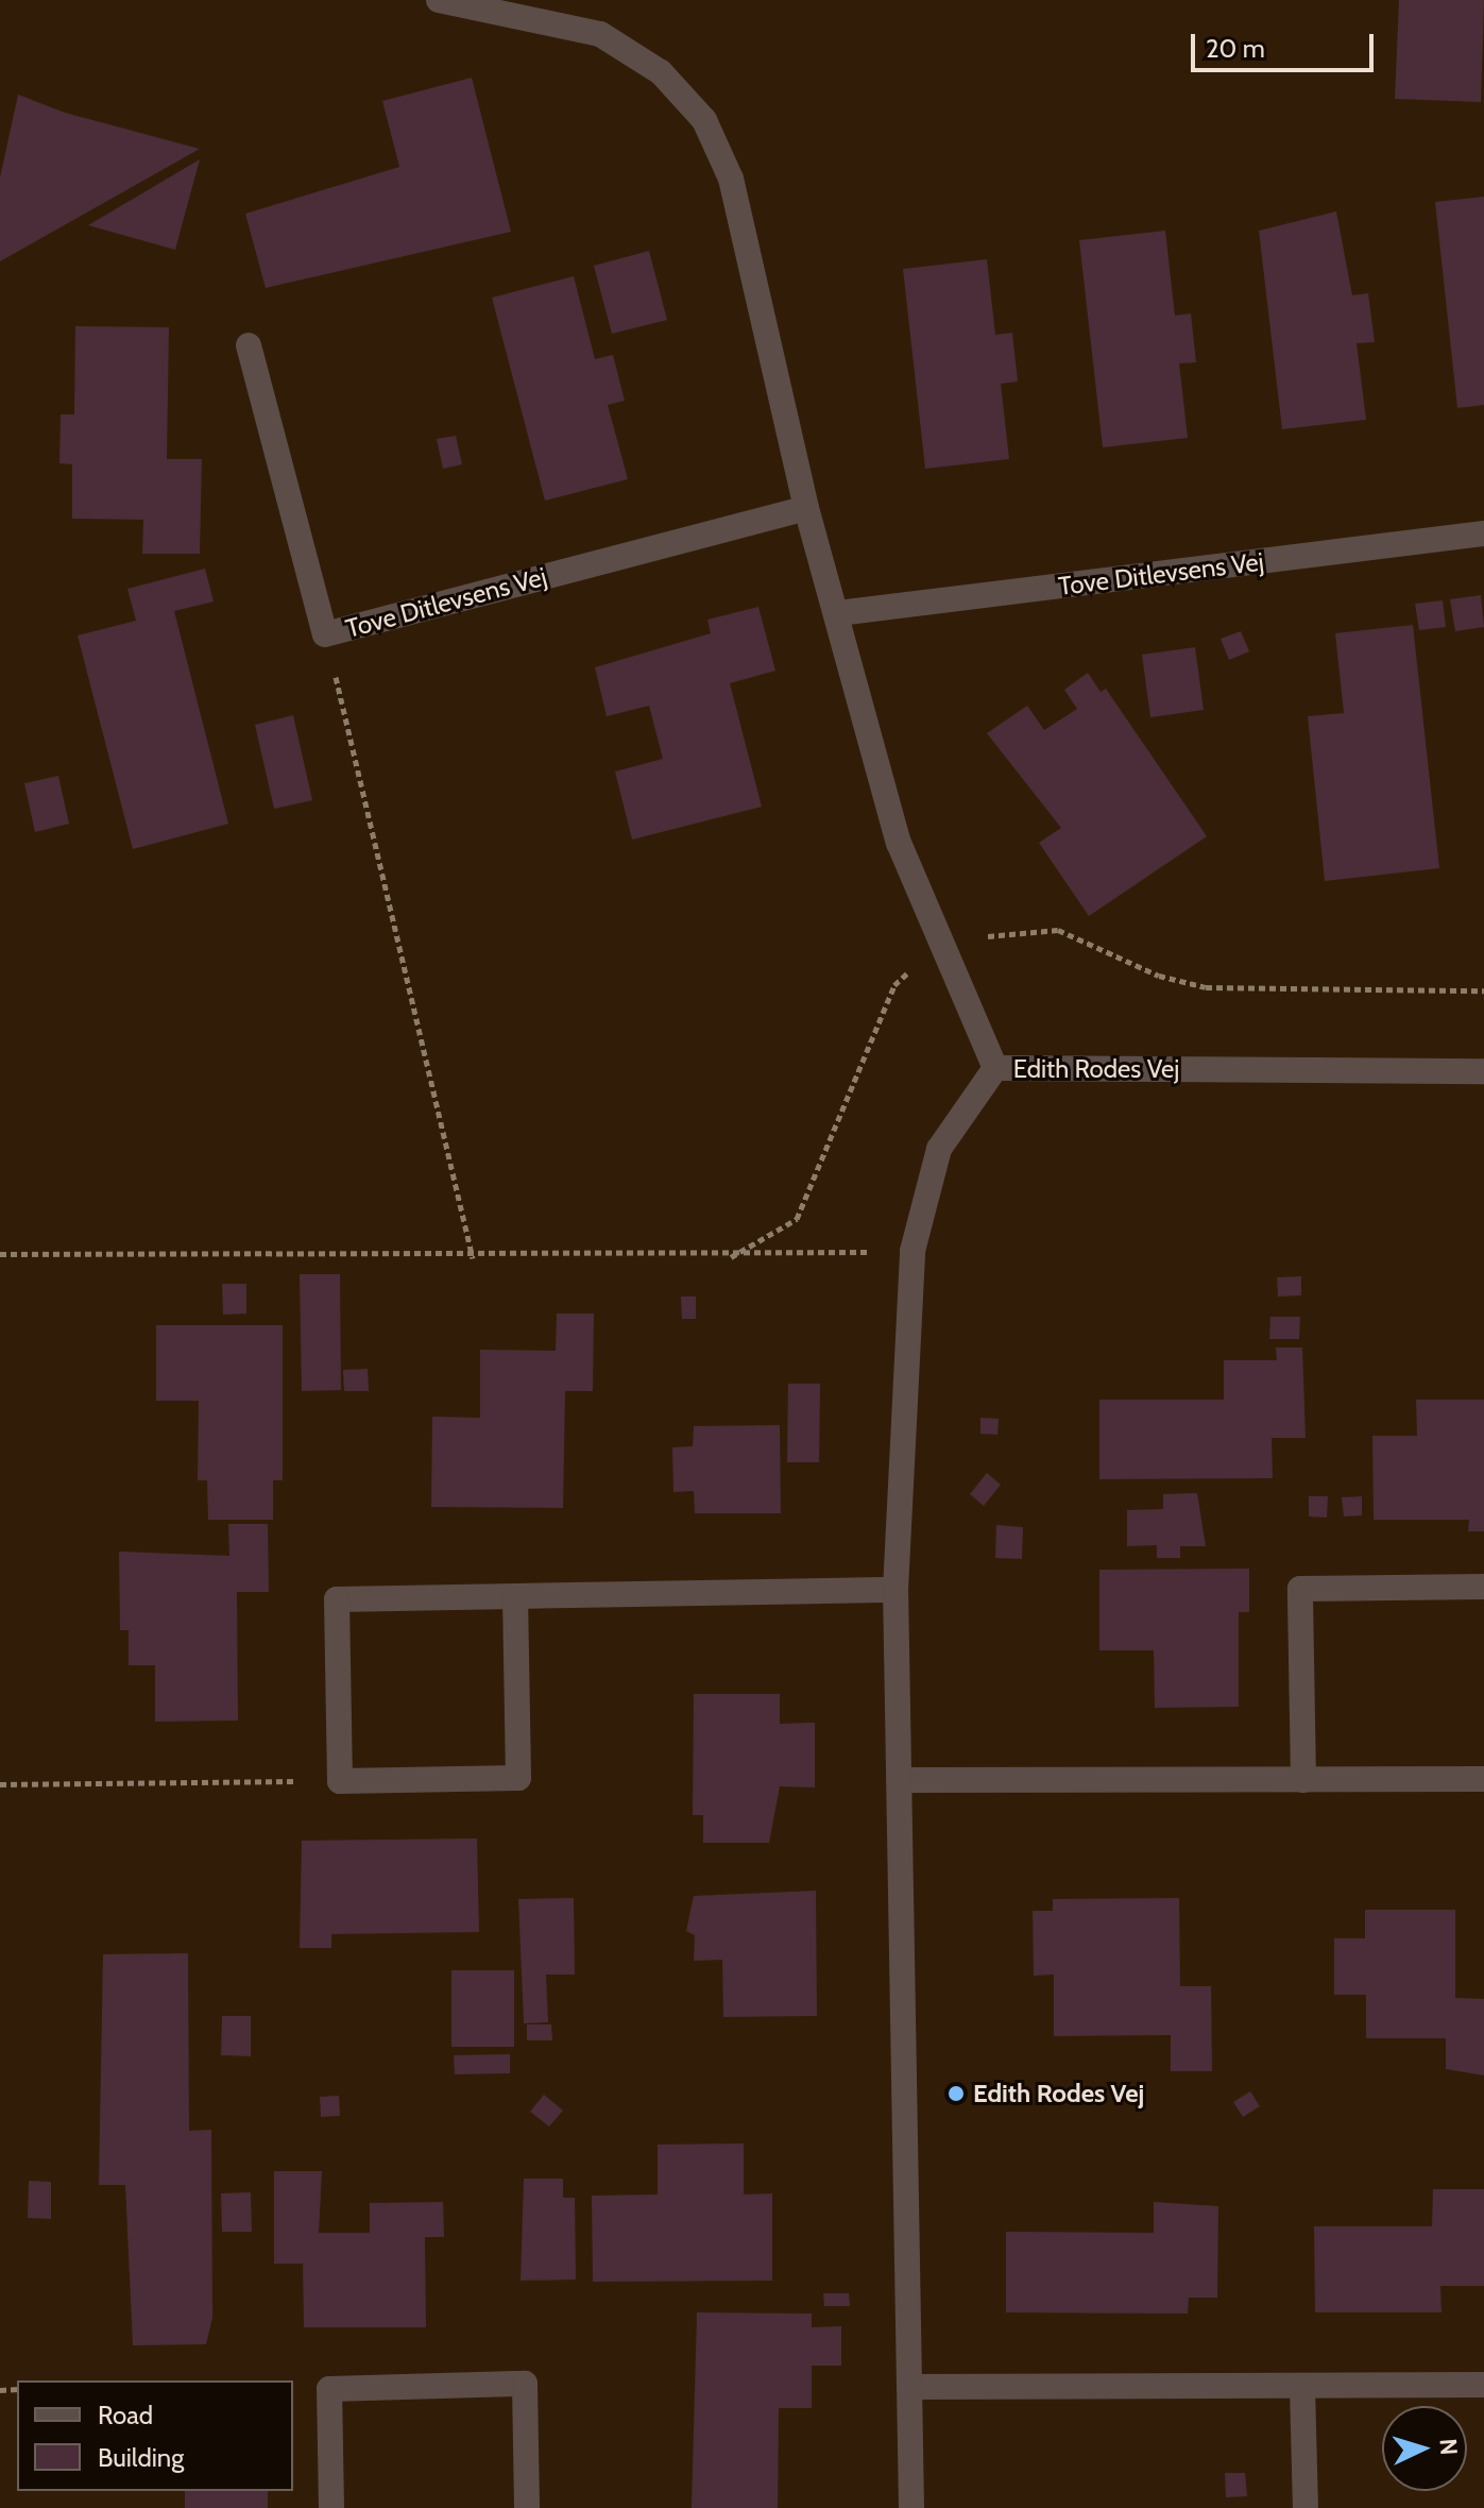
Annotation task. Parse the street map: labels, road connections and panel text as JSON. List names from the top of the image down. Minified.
{"streets":{"street":["Tove Ditlevsens Vej","Edith Rodes Vej"]},"places":["Edith Rodes Vej"],"legend":["Road","Building"],"scale_bar":"20 m","north":"right"}
